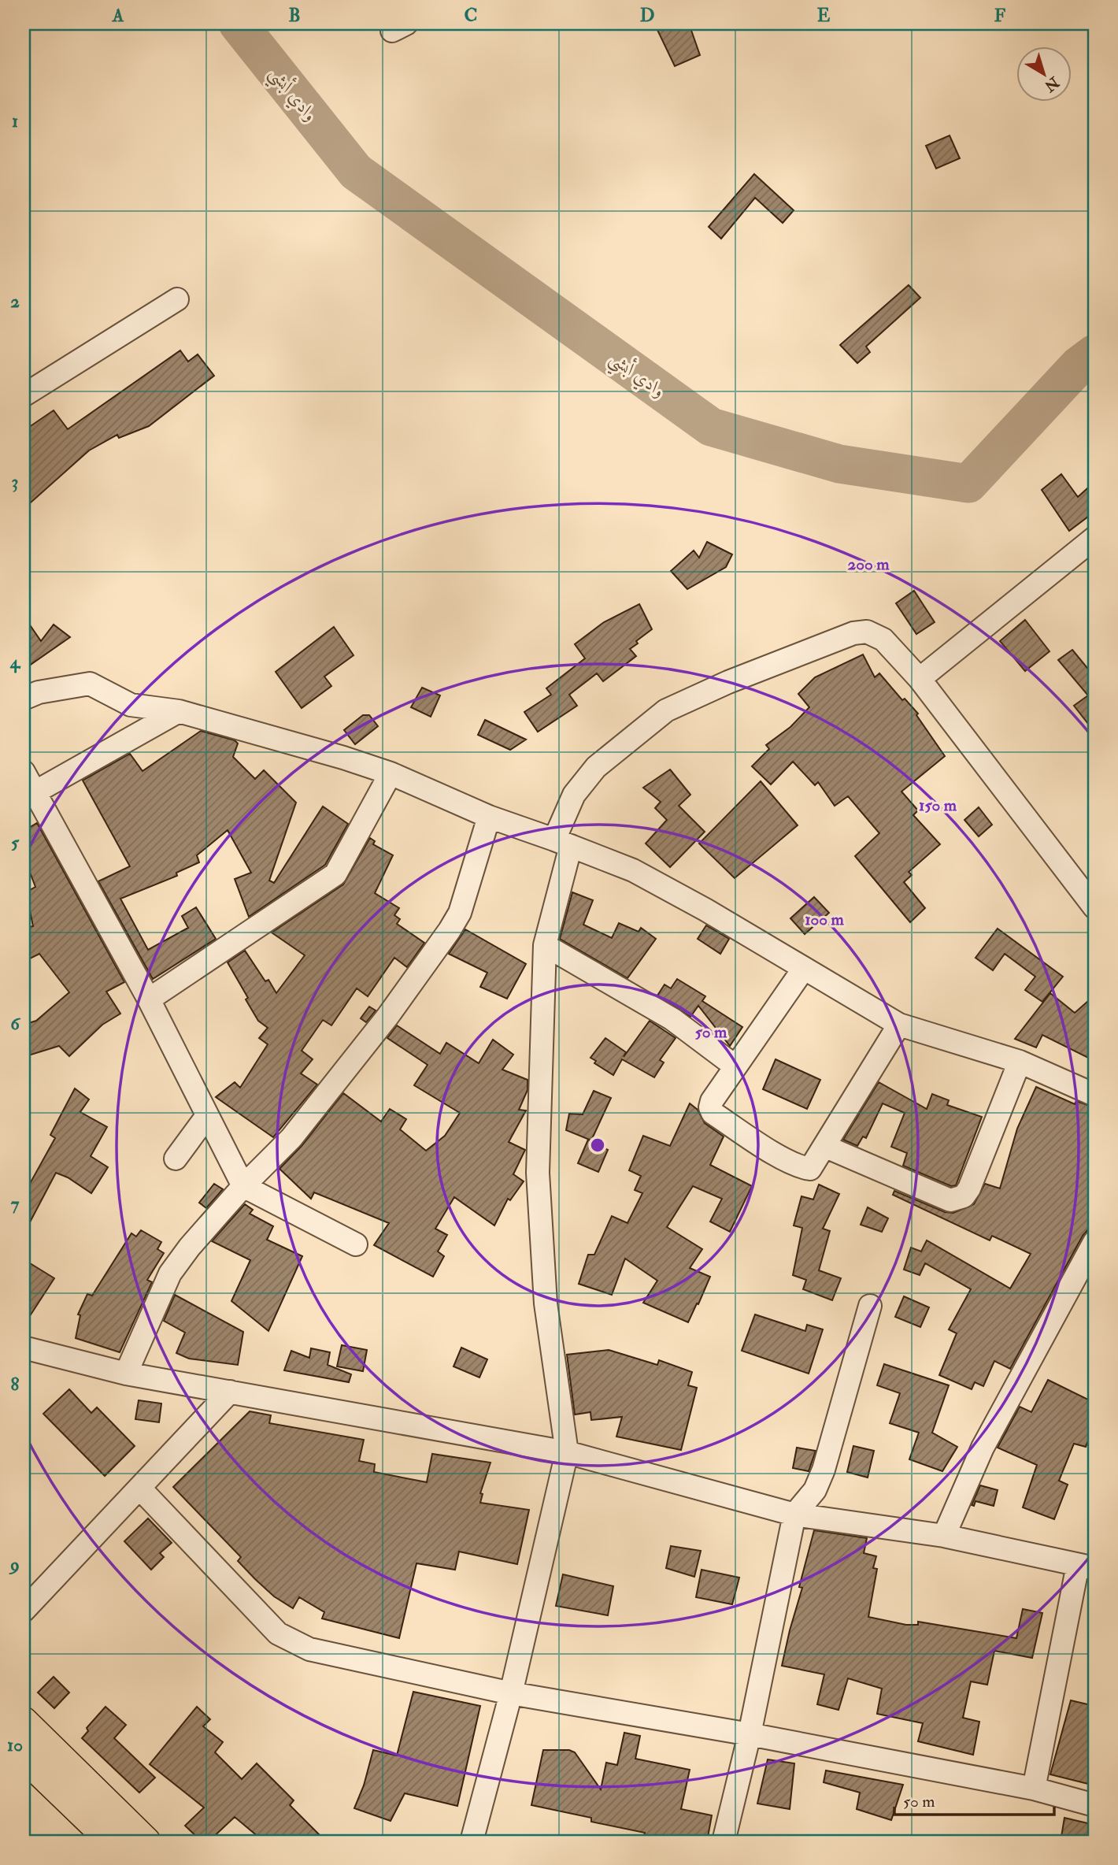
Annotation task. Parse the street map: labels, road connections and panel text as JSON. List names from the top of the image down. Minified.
{"water":["وادي أبشي"],"scale_bar":"50 m","north":"bottom right","grid":{"columns":["A","B","C","D","E","F"],"rows":["1","2","3","4","5","6","7","8","9","10"]},"rings":["200 m","150 m","100 m","50 m"]}
